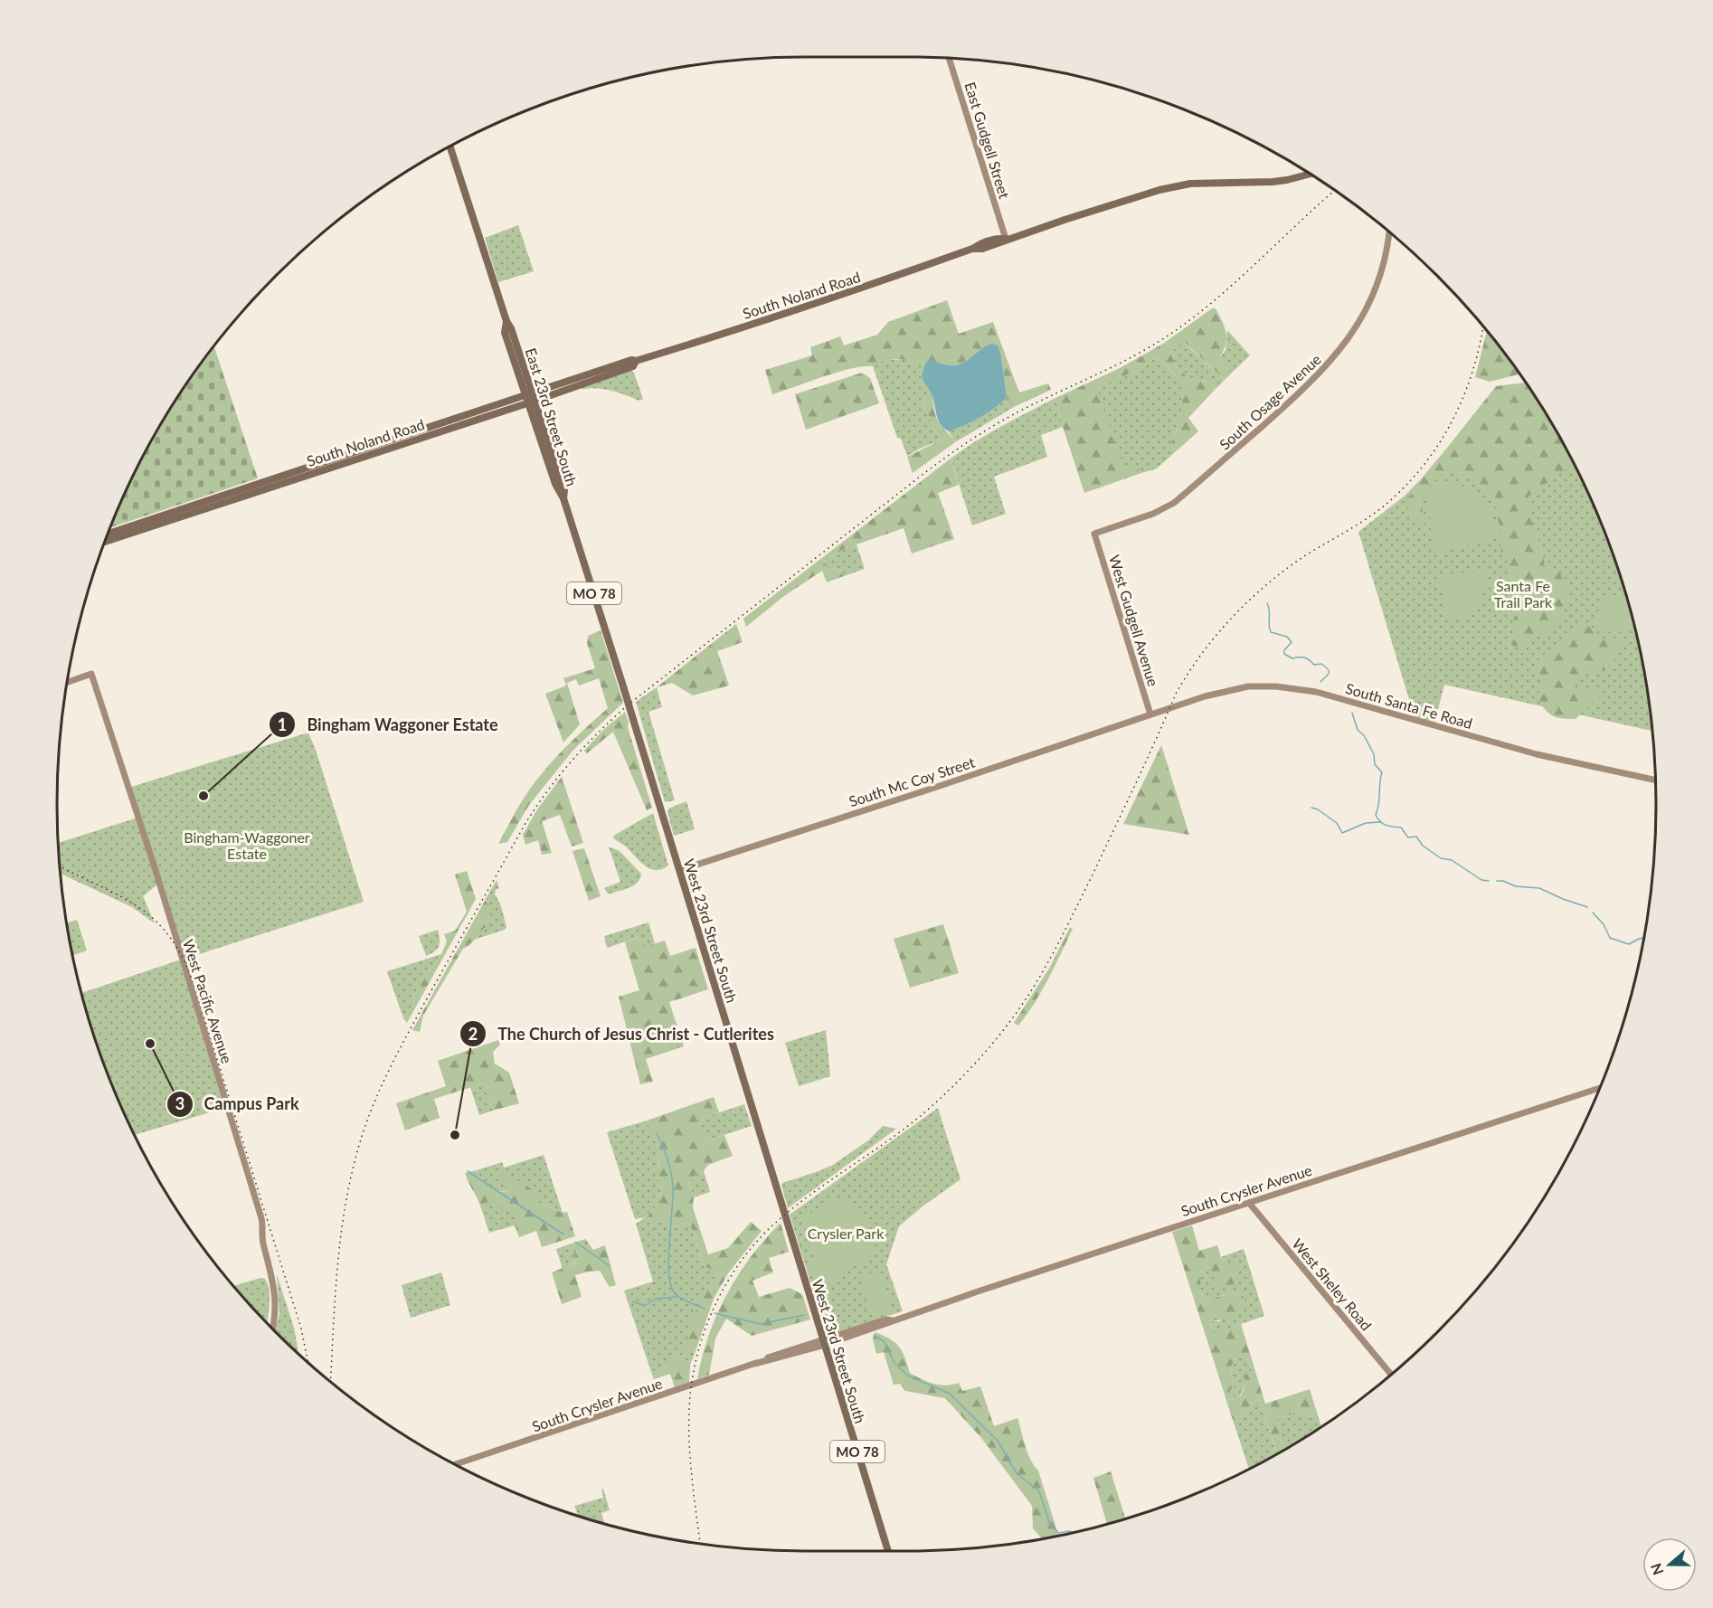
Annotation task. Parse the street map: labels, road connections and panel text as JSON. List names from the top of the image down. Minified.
{"streets":{"main road":["South Noland Road","East 23rd Street South","MO 78","West 23rd Street South"],"street":["East Gudgell Street","South Osage Avenue","West Gudgell Avenue","South Santa Fe Road","South Mc Coy Street","West Pacific Avenue","South Crysler Avenue","West Sheley Road"]},"crossings":[["East Gudgell Street","South Noland Road"],["South Noland Road","East 23rd Street South"],["South Osage Avenue","West Gudgell Avenue"],["East 23rd Street South","West 23rd Street South"],["West Gudgell Avenue","South Santa Fe Road"],["West Gudgell Avenue","South Mc Coy Street"],["South Santa Fe Road","South Mc Coy Street"],["South Mc Coy Street","West 23rd Street South"],["West 23rd Street South","South Crysler Avenue"],["South Crysler Avenue","West Sheley Road"]],"parks":["Santa Fe Trail Park","Bingham-Waggoner Estate","Crysler Park"],"places":["Bingham Waggoner Estate","Campus Park","The Church of Jesus Christ - Cutlerites"],"north":"left"}
